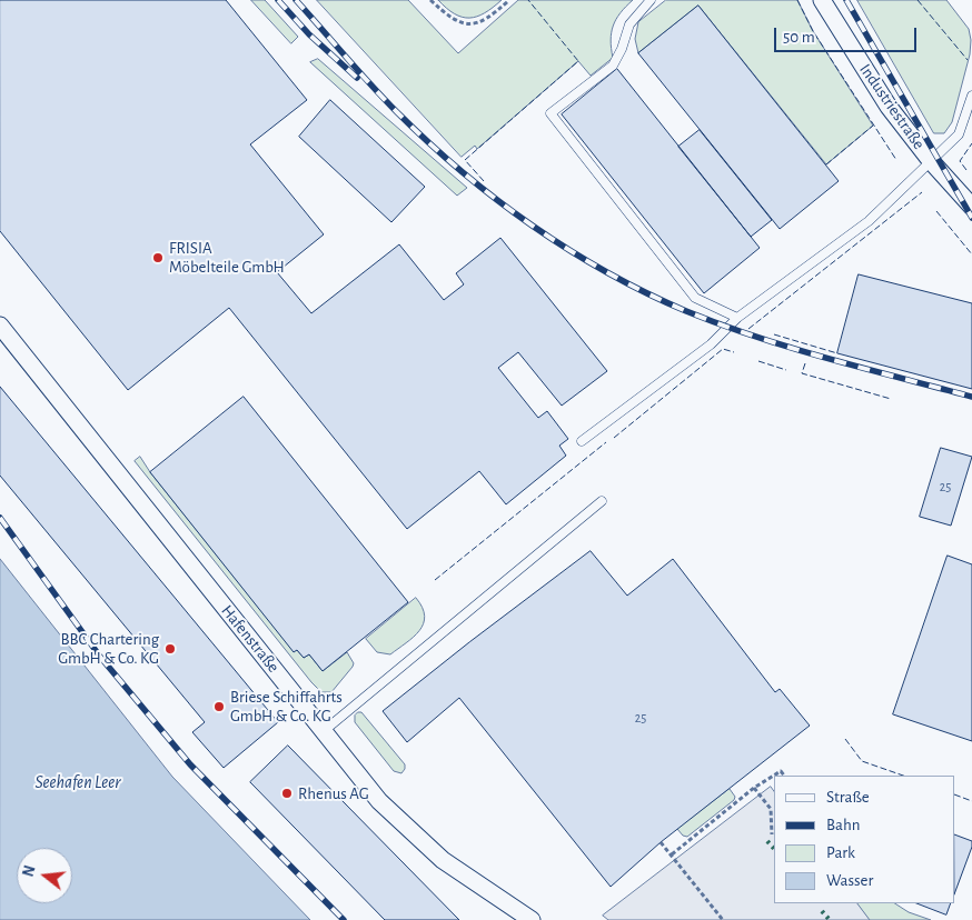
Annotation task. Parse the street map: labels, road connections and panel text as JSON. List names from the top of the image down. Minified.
{"streets":{"street":["Industriestraße","Hafenstraße"]},"water":["Seehafen Leer"],"places":["FRISIA Möbelteile GmbH","BBC Chartering GmbH & Co. KG","Briese Schiffahrts GmbH & Co. KG","Rhenus AG"],"house_numbers":["25","25"],"legend":["Straße","Bahn","Park","Wasser"],"scale_bar":"50 m","north":"left"}
